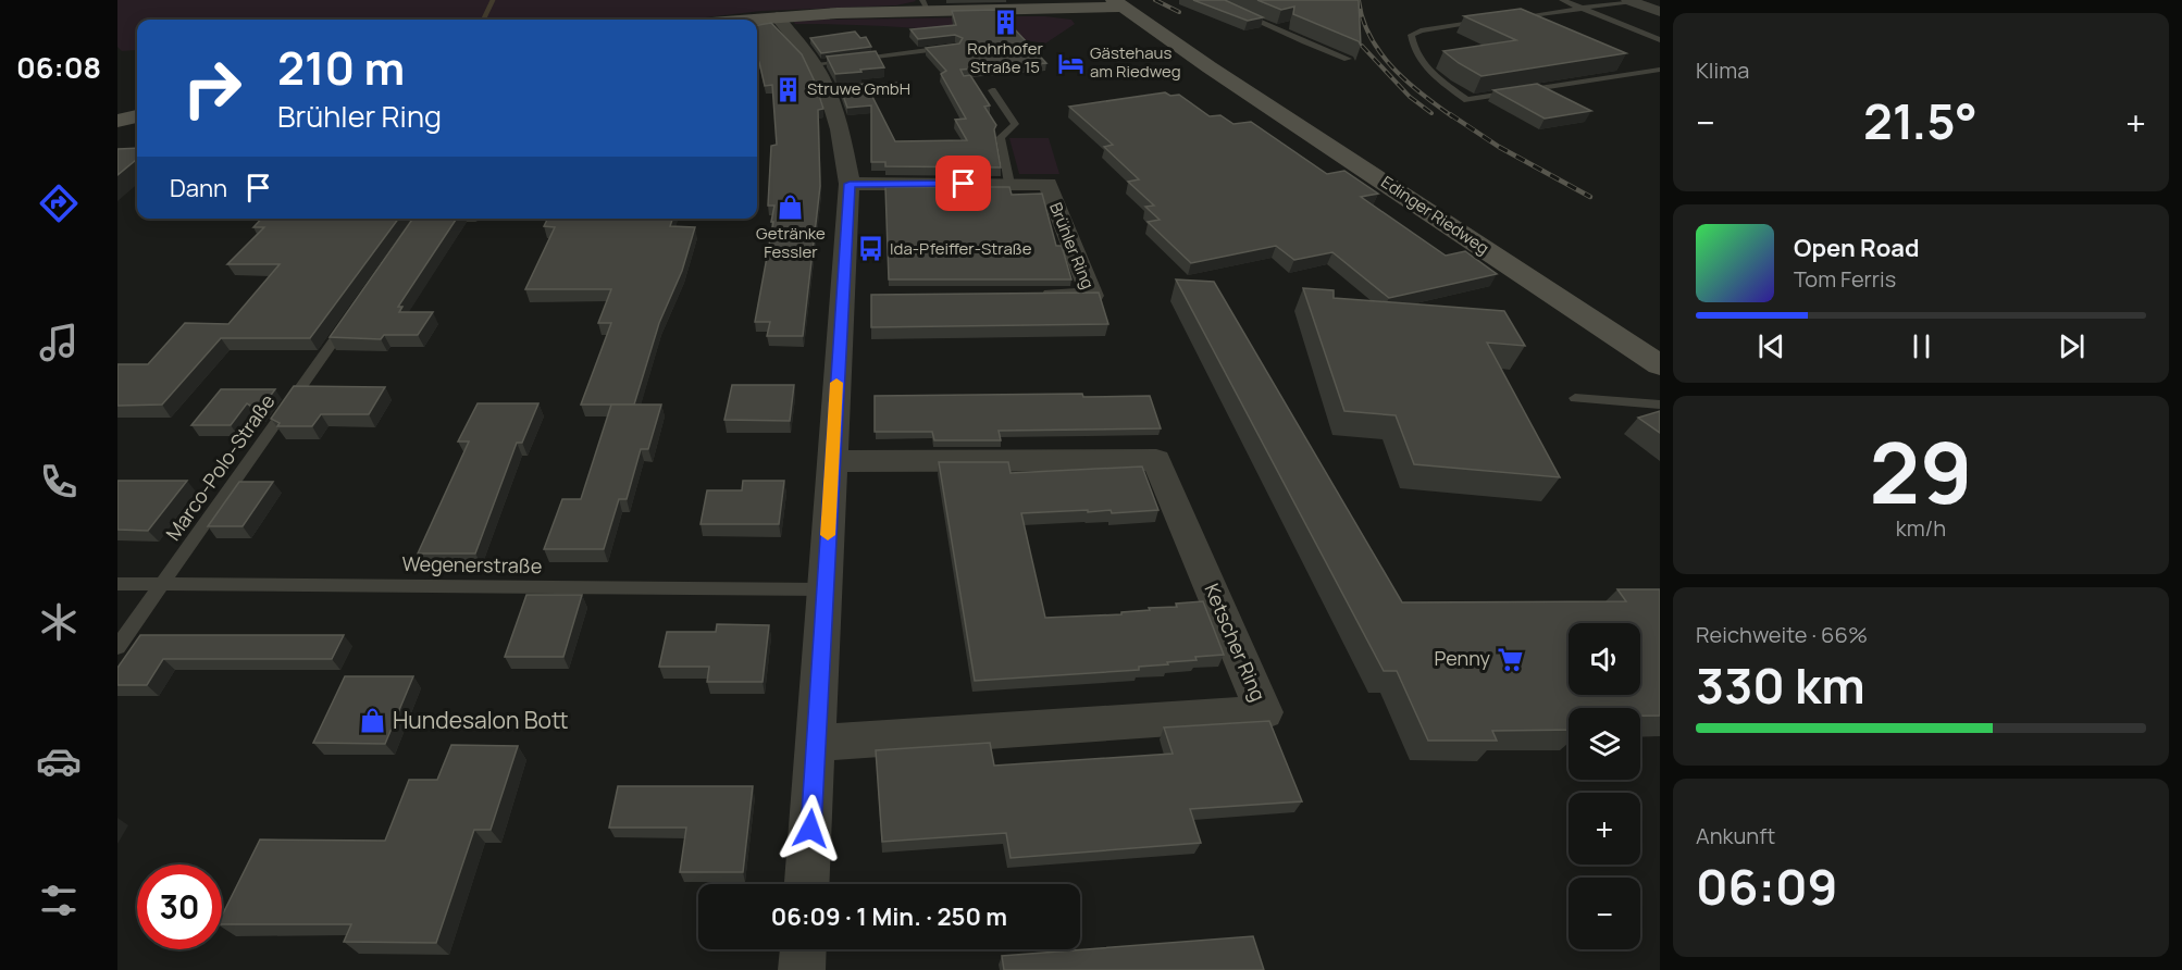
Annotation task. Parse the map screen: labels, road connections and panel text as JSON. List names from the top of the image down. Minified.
{"streets":{"main road":["Edinger Riedweg"],"street":["Brühler Ring","Ketscher Ring"],"lane":["Marco-Polo-Straße","Wegenerstraße"]},"crossings":[["Marco-Polo-Straße","Wegenerstraße"]],"places":{"building":["Rohrhofer Straße 15","Struwe GmbH"],"hotel":["Gästehaus am Riedweg"],"shop":["Getränke Fessler","Hundesalon Bott"],"bus stop":["Ida-Pfeiffer-Straße"],"supermarket":["Penny"]},"page":{"tabs":"06:08","tile":["Klima",["29","km/h"],["Reichweite · 66%","330 km"],["Ankunft","06:09"]],"turn":["210 m","Brühler Ring"],"heat":["−","21.5°","+"],"then":"Dann","song":["Open Road","Tom Ferris"],"map_buttons":["+","−"],"limit":"30","trip":"06:09 · 1 Min. · 250 m"}}
